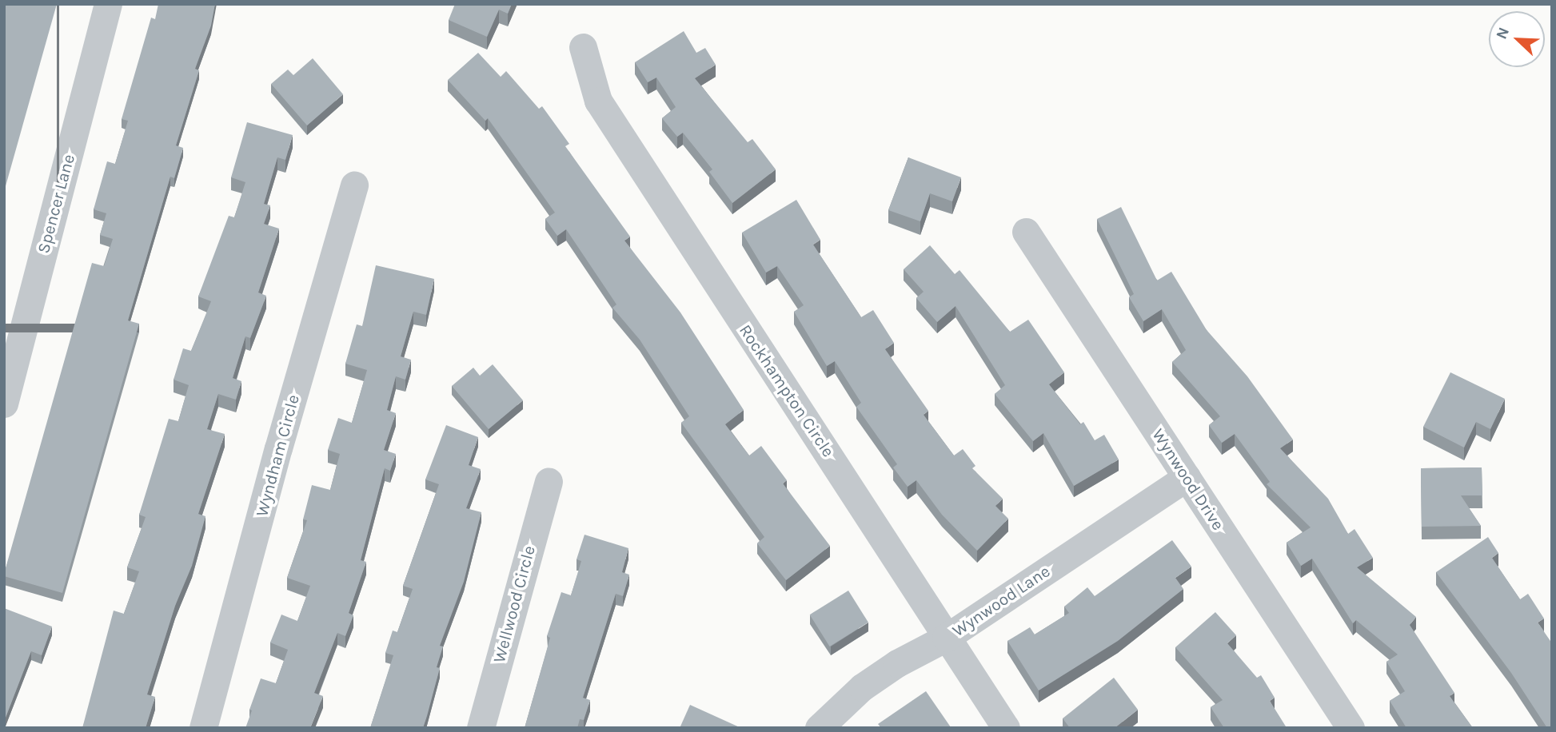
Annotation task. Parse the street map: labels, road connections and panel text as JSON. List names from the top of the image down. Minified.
{"streets":{"street":["Spencer Lane","Rockhampton Circle","Wyndham Circle","Wynwood Drive","Wynwood Lane","Wellwood Circle"]},"crossings":[["Rockhampton Circle","Wynwood Lane"],["Wynwood Drive","Wynwood Lane"]],"north":"top left"}
